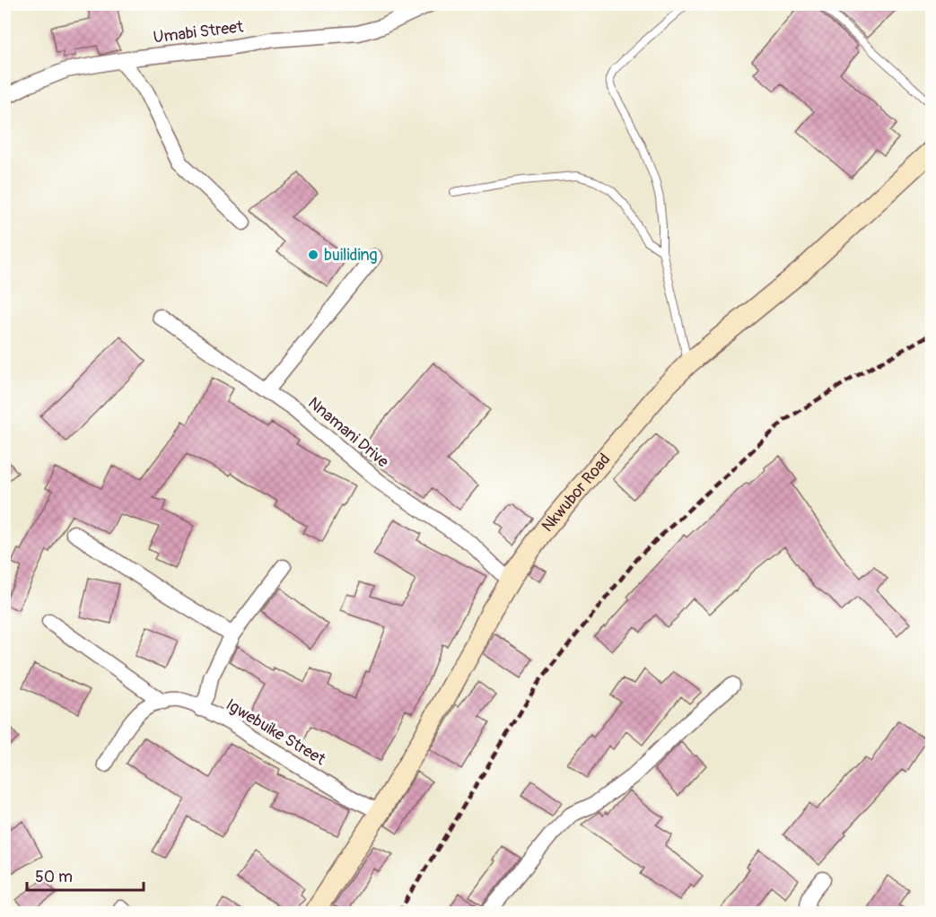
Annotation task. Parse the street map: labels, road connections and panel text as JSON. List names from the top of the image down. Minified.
{"streets":{"street":["Umabi Street","Nnamani Drive","Nkwubor Road","Igwebuike Street"]},"crossings":[["Nnamani Drive","Nkwubor Road"],["Nkwubor Road","Igwebuike Street"]],"places":["builiding"],"scale_bar":"50 m"}
